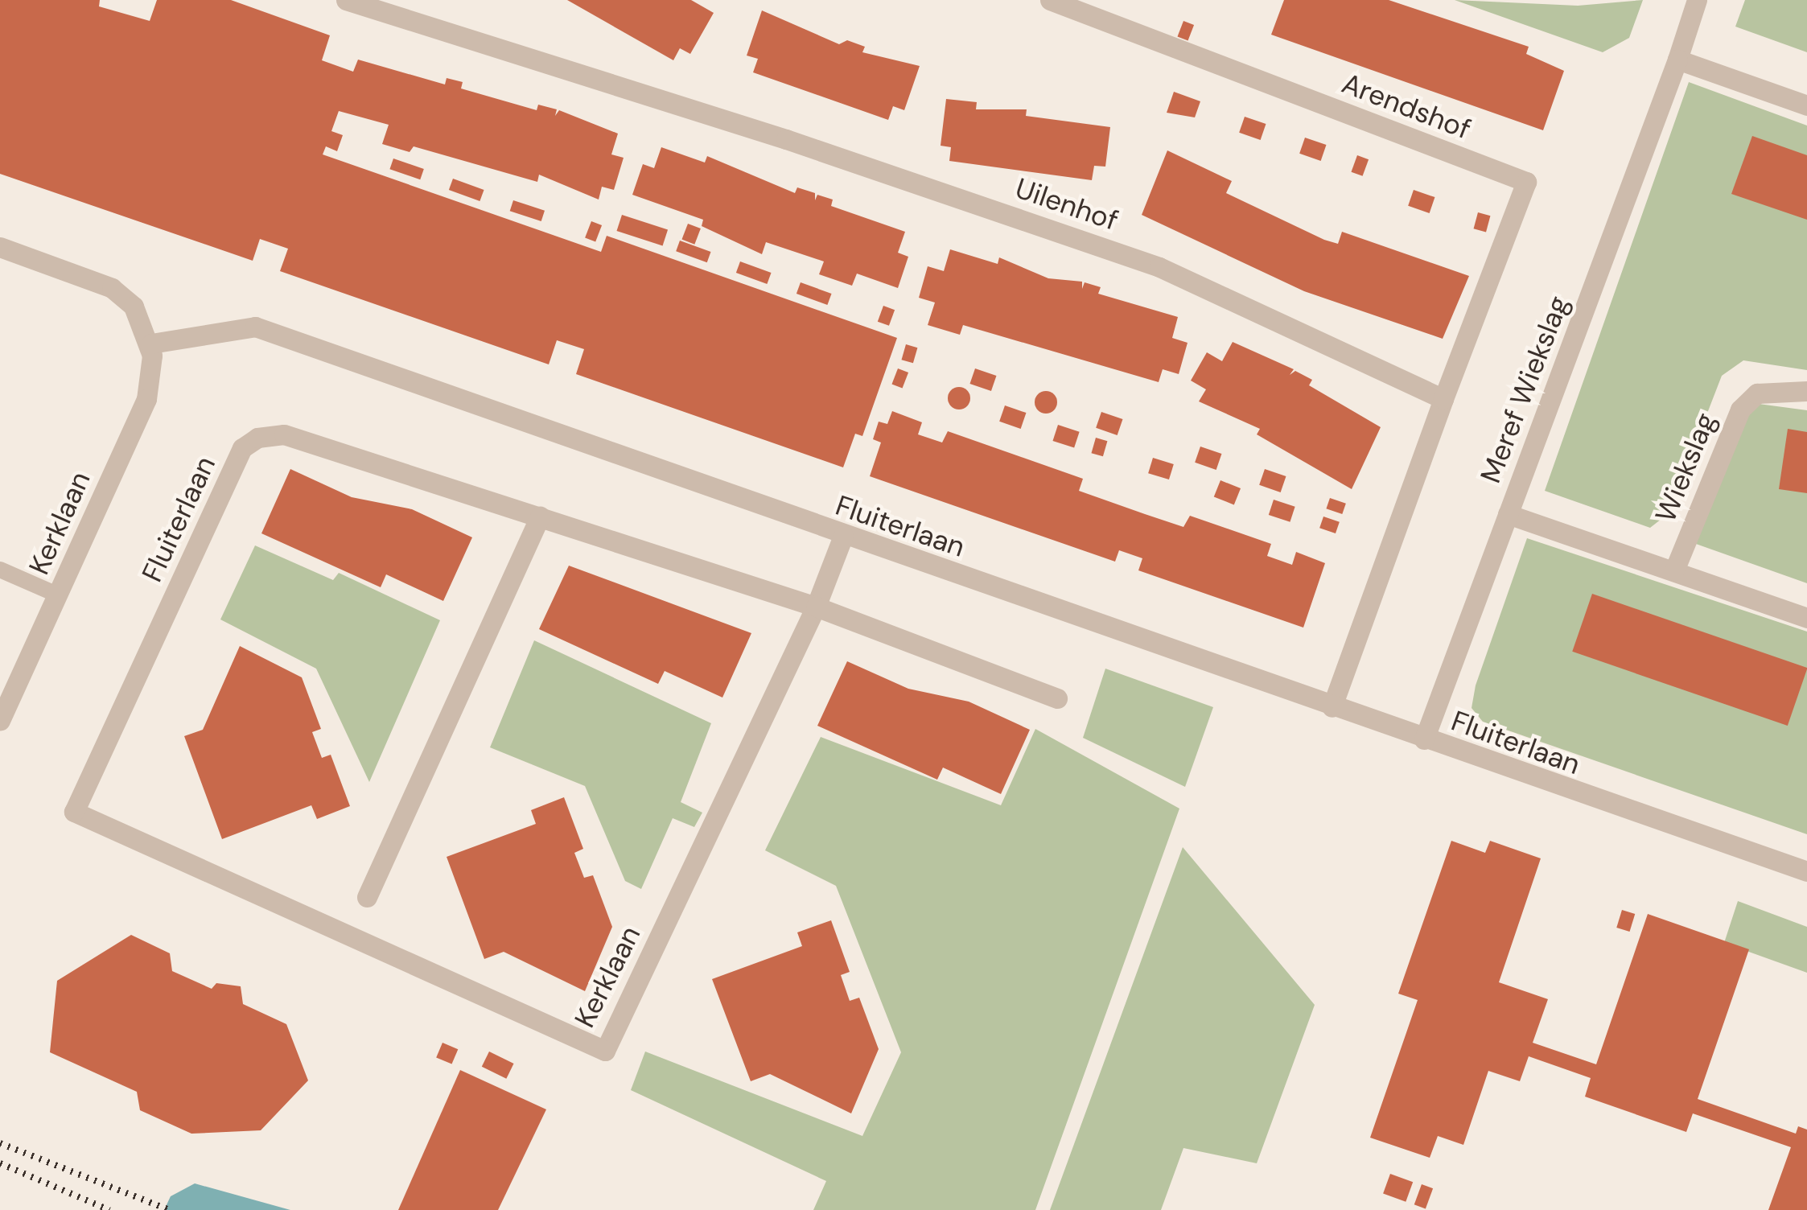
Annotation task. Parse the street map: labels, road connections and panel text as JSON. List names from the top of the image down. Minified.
{"streets":{"street":["Arendshof","Uilenhof","Meref Wiekslag","Wiekslag","Fluiterlaan","Kerklaan"]},"crossings":[["Arendshof","Uilenhof"],["Meref Wiekslag","Fluiterlaan"],["Fluiterlaan","Kerklaan"]]}
